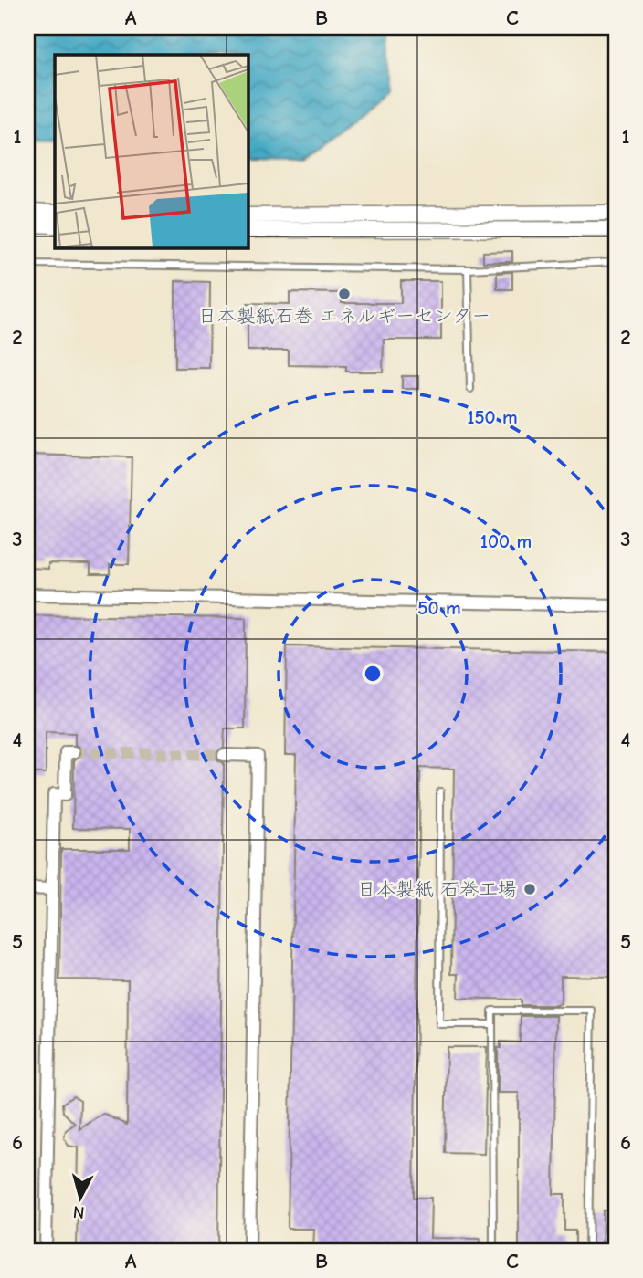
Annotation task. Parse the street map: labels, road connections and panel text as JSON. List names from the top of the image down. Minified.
{"places":["日本製紙石巻 エネルギーセンター","日本製紙 石巻工場"],"north":"bottom","grid":{"columns":["A","B","C"],"rows":["1","2","3","4","5","6"]},"rings":["150 m","100 m","50 m"]}
